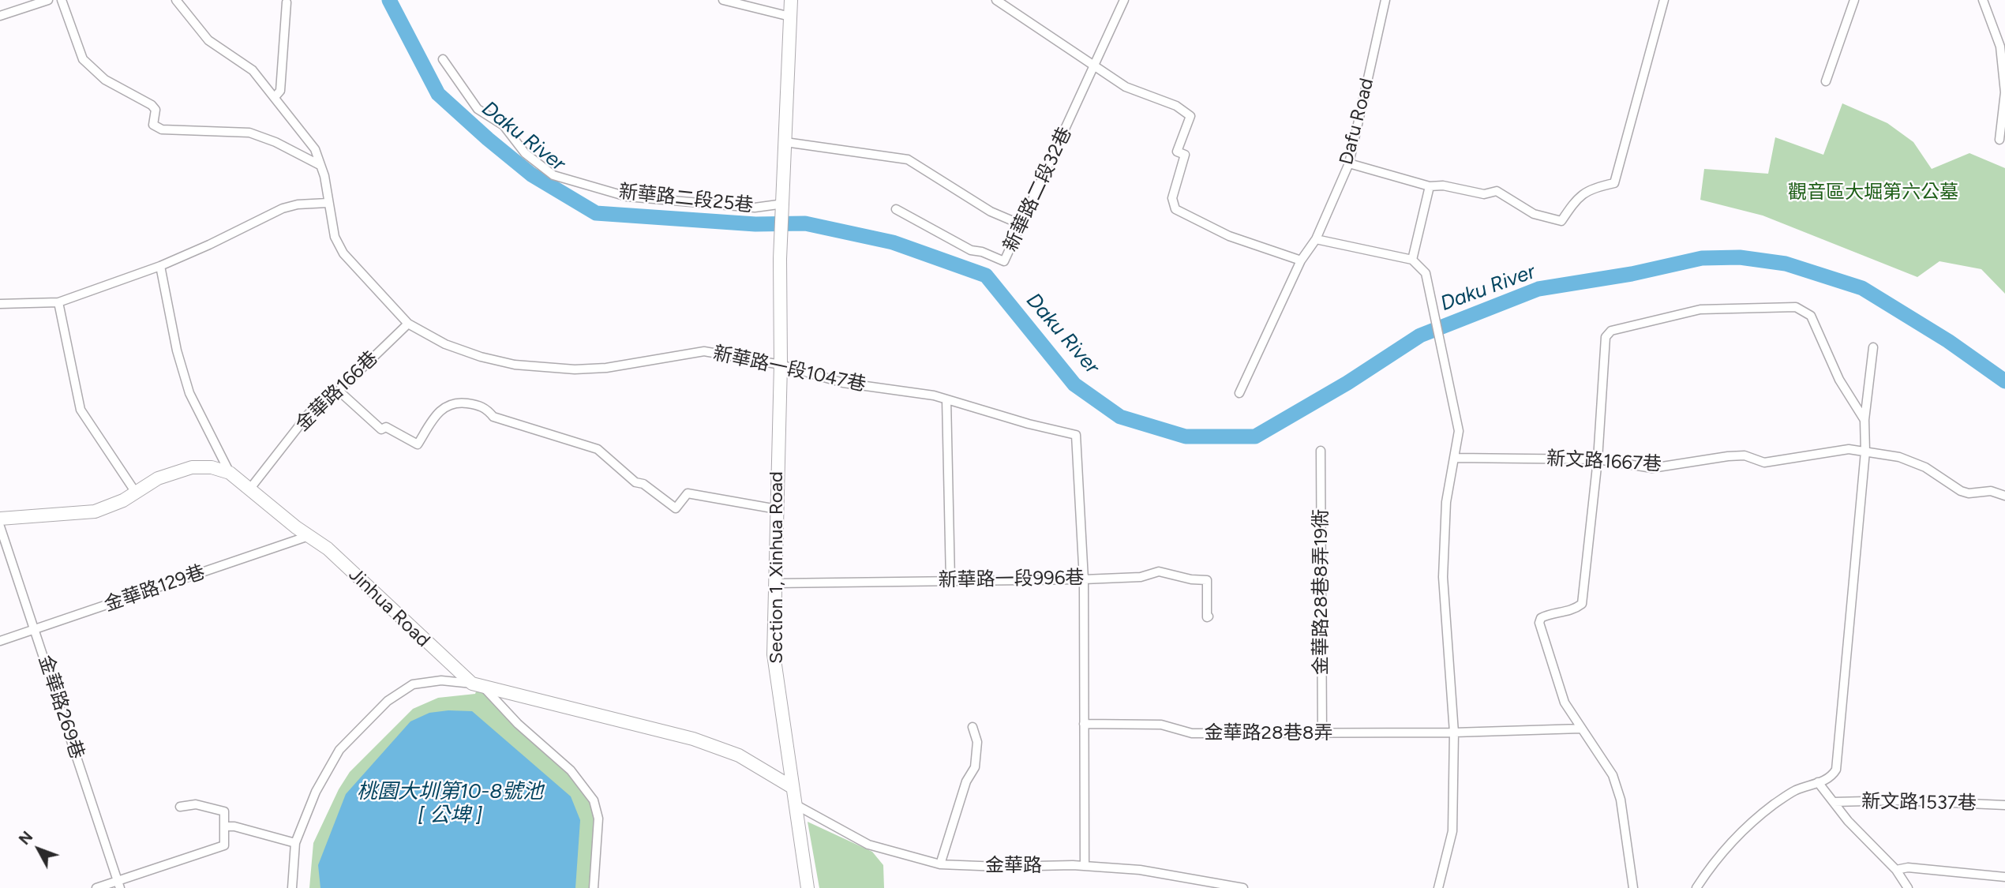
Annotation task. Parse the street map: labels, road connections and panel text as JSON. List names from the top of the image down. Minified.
{"streets":{"street":["Dafu Road","新華路二段32巷","新華路二段25巷","新華路一段1047巷","金華路166巷","新文路1667巷","Section 1, Xinhua Road","新華路一段996巷","金華路129巷","金華路28巷8弄19衖","Jinhua Road","金華路269巷","金華路28巷8弄","新文路1537巷","金華路"]},"crossings":[["新華路二段25巷","Section 1, Xinhua Road"],["新華路一段1047巷","金華路166巷"],["新華路一段1047巷","Section 1, Xinhua Road"],["新華路一段1047巷","新華路一段996巷"],["金華路166巷","Jinhua Road"],["Section 1, Xinhua Road","新華路一段996巷"],["Section 1, Xinhua Road","Jinhua Road"],["Section 1, Xinhua Road","金華路"],["金華路129巷","Jinhua Road"],["金華路129巷","金華路269巷"],["金華路28巷8弄19衖","金華路28巷8弄"]],"water":["Daku River","桃園大圳第10-8號池 [ 公埤 ]"],"parks":["觀音區大堀第六公墓"],"north":"top left"}
